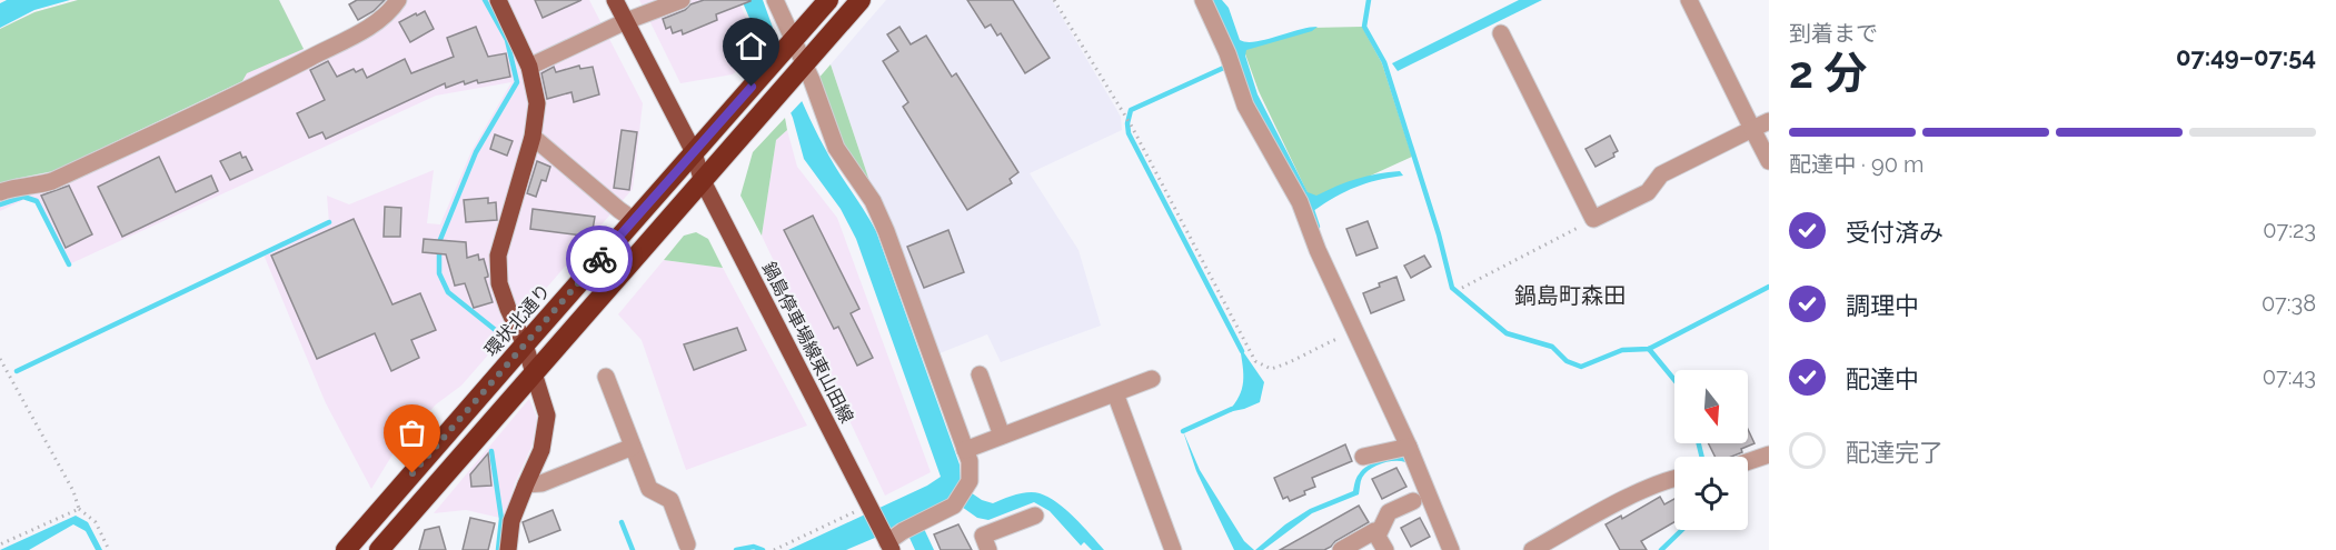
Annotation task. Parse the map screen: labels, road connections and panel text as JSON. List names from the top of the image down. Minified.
{"streets":{"highway":["環状北通り"],"main road":["鍋島停車場線東山田線"]},"crossings":[["環状北通り","鍋島停車場線東山田線"]],"districts":["鍋島町森田"],"north":"bottom","page":{"heading":["2 分","到着まで","07:49–07:54"],"bar":"配達中 · 90 m","list":[["受付済み","07:23"],["調理中","07:38"],["配達中","07:43"],"配達完了"]}}
